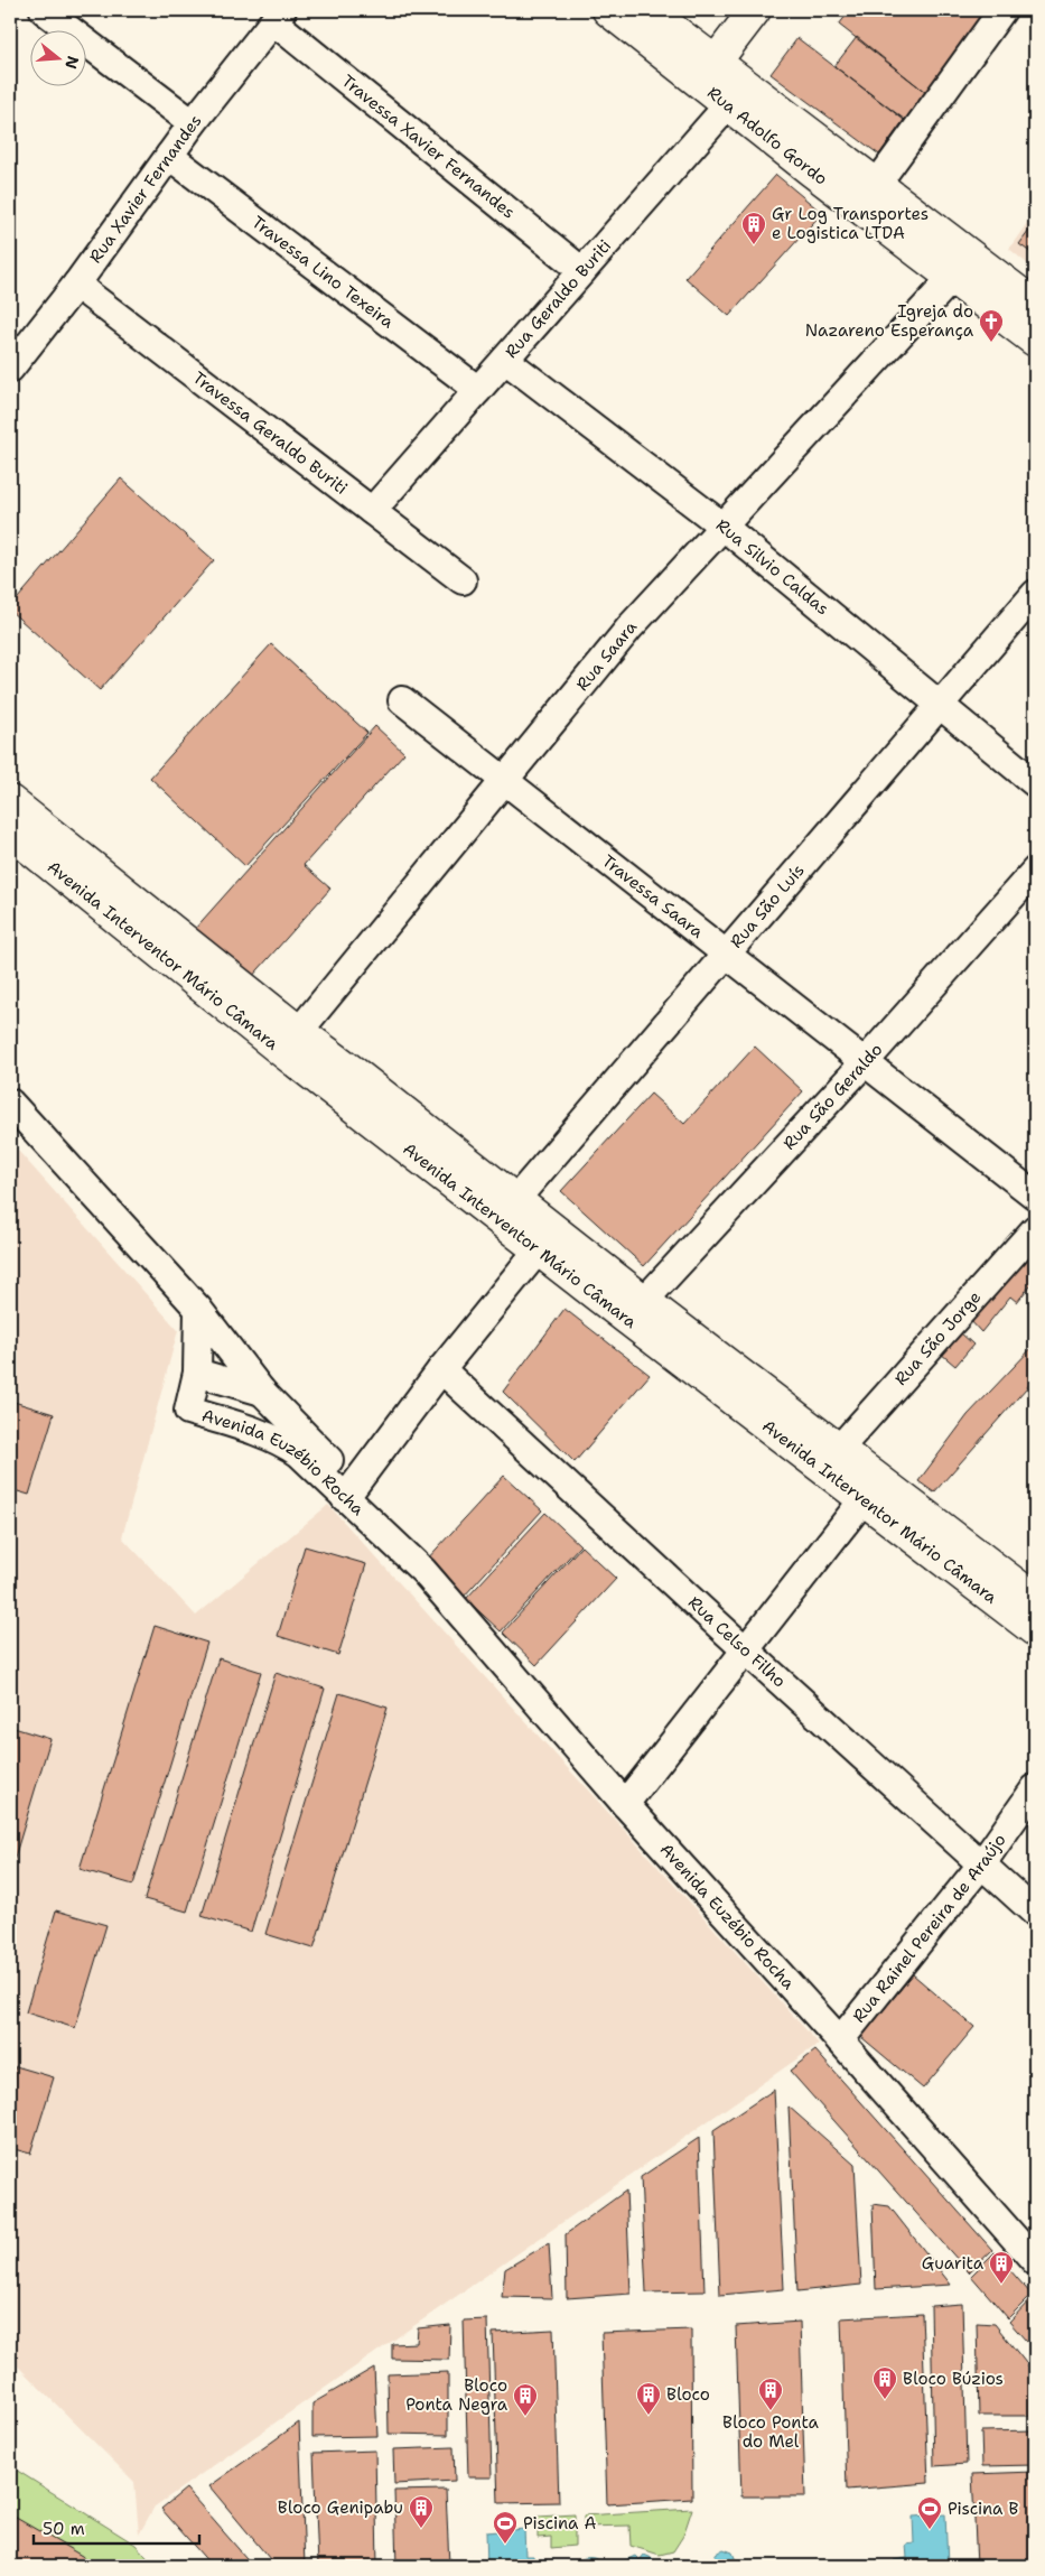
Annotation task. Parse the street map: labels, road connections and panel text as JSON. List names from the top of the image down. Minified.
{"streets":{"main road":["Rua Adolfo Gordo","Avenida Interventor Mário Câmara"],"street":["Travessa Xavier Fernandes","Rua Xavier Fernandes","Travessa Lino Texeira","Rua Geraldo Buriti","Travessa Geraldo Buriti","Rua Silvio Caldas","Rua Saara","Travessa Saara","Rua São Luís","Rua São Geraldo","Rua São Jorge","Avenida Euzébio Rocha","Rua Celso Filho","Rua Rainel Pereira de Araújo"]},"crossings":[["Rua Adolfo Gordo","Rua Geraldo Buriti"],["Rua Adolfo Gordo","Rua Saara"],["Travessa Xavier Fernandes","Rua Xavier Fernandes"],["Travessa Xavier Fernandes","Rua Geraldo Buriti"],["Rua Xavier Fernandes","Travessa Lino Texeira"],["Rua Xavier Fernandes","Travessa Geraldo Buriti"],["Travessa Lino Texeira","Rua Geraldo Buriti"],["Rua Geraldo Buriti","Travessa Geraldo Buriti"],["Rua Geraldo Buriti","Rua Silvio Caldas"],["Rua Silvio Caldas","Rua Saara"],["Rua Silvio Caldas","Rua São Luís"],["Rua Saara","Travessa Saara"],["Rua Saara","Avenida Interventor Mário Câmara"],["Travessa Saara","Rua São Luís"],["Travessa Saara","Rua São Geraldo"],["Rua São Luís","Avenida Interventor Mário Câmara"],["Avenida Interventor Mário Câmara","Rua São Geraldo"],["Avenida Interventor Mário Câmara","Rua São Jorge"],["Avenida Euzébio Rocha","Rua Rainel Pereira de Araújo"],["Rua Celso Filho","Rua Rainel Pereira de Araújo"]],"places":{"building":["Gr Log Transportes e Logistica LTDA","Guarita","Bloco Búzios","Bloco Ponta do Mel","Bloco","Bloco Ponta Negra","Bloco Genipabu"],"church":["Igreja do Nazareno Esperança"],"sports":["Piscina B","Piscina A"]},"scale_bar":"50 m","north":"right"}
